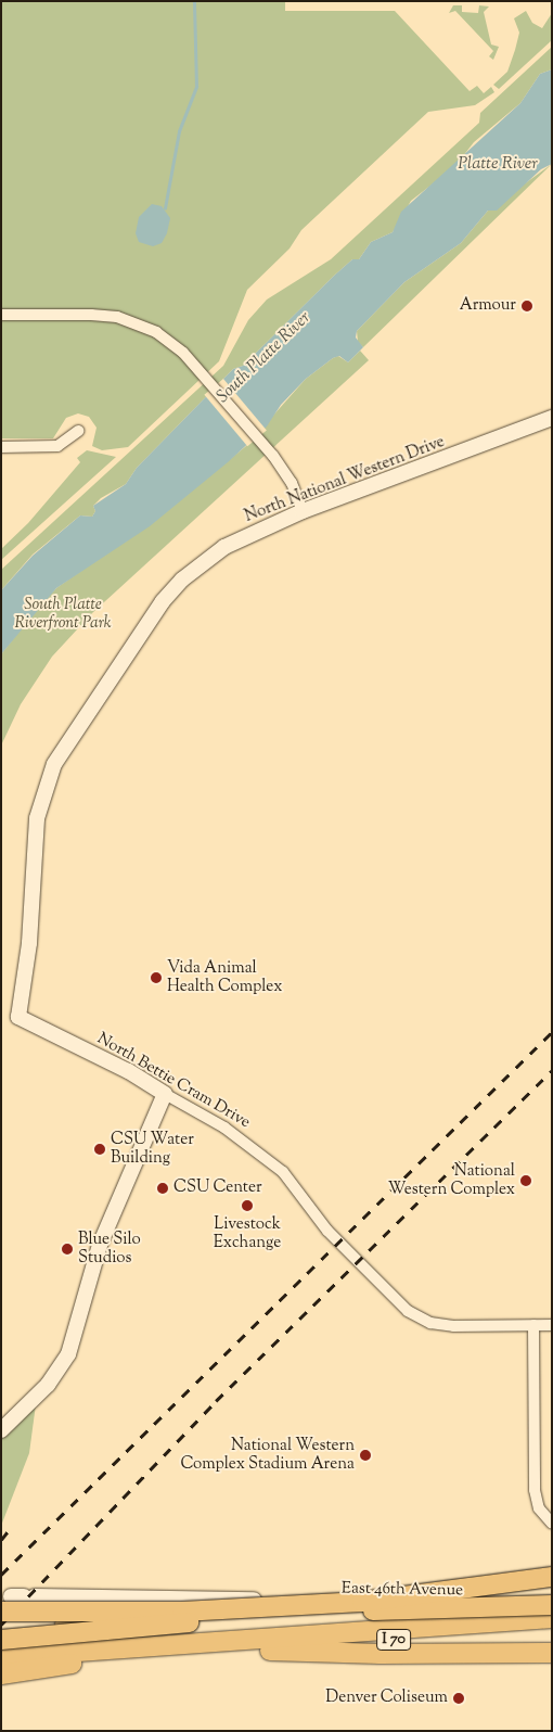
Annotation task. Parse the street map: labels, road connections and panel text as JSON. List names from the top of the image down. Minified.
{"streets":{"highway":["I 70"],"street":["North National Western Drive","North Bettie Cram Drive","East 46th Avenue"]},"crossings":[["North National Western Drive","North Bettie Cram Drive"]],"water":["Platte River","South Platte River"],"parks":["South Platte Riverfront Park"],"places":["Armour","Vida Animal Health Complex","CSU Water Building","National Western Complex","CSU Center","Livestock Exchange","Blue Silo Studios","National Western Complex Stadium Arena","Denver Coliseum"]}
